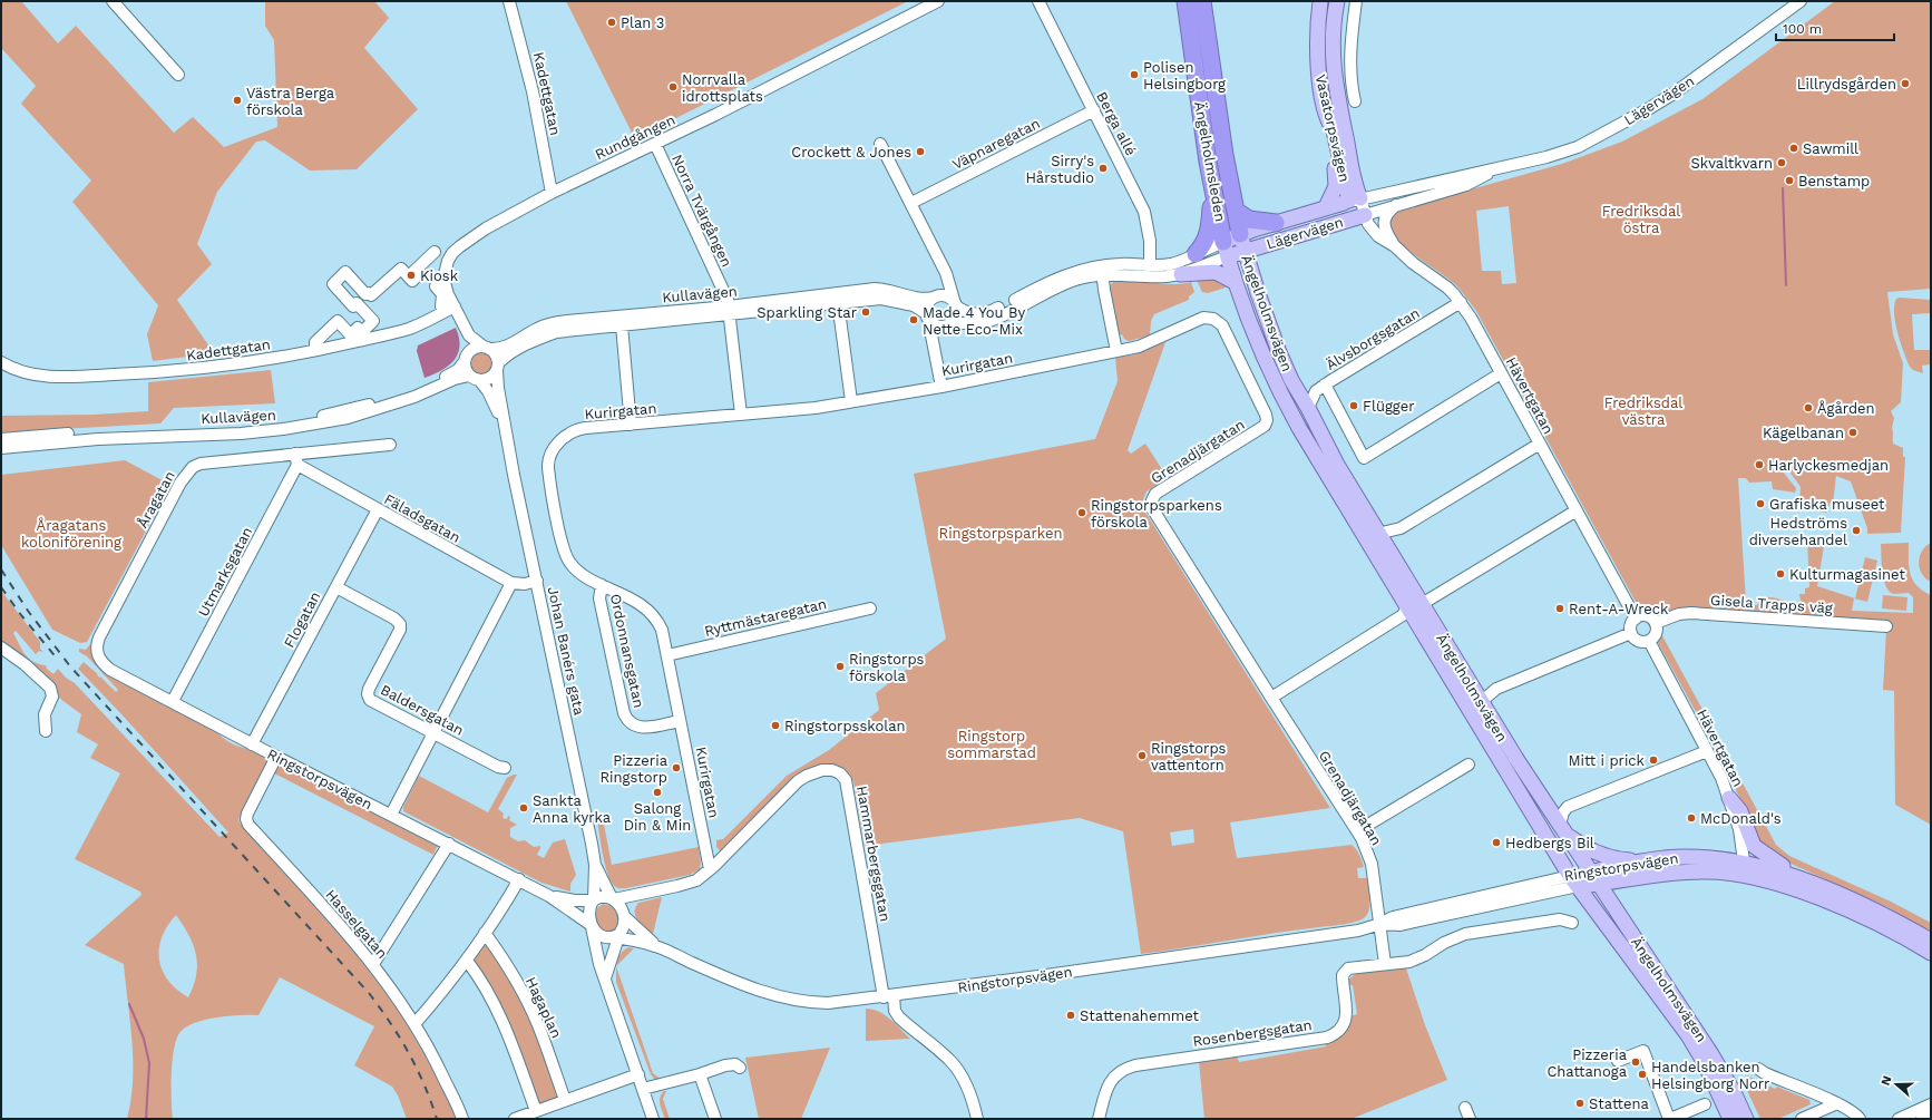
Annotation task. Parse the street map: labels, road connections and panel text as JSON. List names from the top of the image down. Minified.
{"streets":{"highway":["Ängelholmsleden"],"main road":["Lägervägen","Vasatorpsvägen","Ängelholmsvägen","Ringstorpsvägen"],"street":["Kadettgatan","Berga allé","Rundgången","Väpnaregatan","Norra Tvärgången","Kullavägen","Älvsborgsgatan","Kurirgatan","Hävertgatan","Grenadjärgatan","Åragatan","Fäladsgatan","Utmarksgatan","Gisela Trapps väg","Ryttmästaregatan","Flogatan","Johan Banérs gata","Ordonnansgatan","Baldersgatan","Hammarbergsgatan","Hasselgatan","Hagaplan","Rosenbergsgatan"]},"crossings":[["Kadettgatan","Rundgången"],["Lägervägen","Berga allé"],["Lägervägen","Vasatorpsvägen"],["Lägervägen","Ängelholmsleden"],["Lägervägen","Ängelholmsvägen"],["Lägervägen","Hävertgatan"],["Berga allé","Väpnaregatan"],["Rundgången","Norra Tvärgången"],["Rundgången","Kullavägen"],["Rundgången","Johan Banérs gata"],["Ängelholmsleden","Ängelholmsvägen"],["Norra Tvärgången","Kullavägen"],["Norra Tvärgången","Kurirgatan"],["Kullavägen","Johan Banérs gata"],["Ängelholmsvägen","Älvsborgsgatan"],["Ängelholmsvägen","Ringstorpsvägen"],["Älvsborgsgatan","Hävertgatan"],["Kurirgatan","Grenadjärgatan"],["Kurirgatan","Ryttmästaregatan"],["Kurirgatan","Ordonnansgatan"],["Kurirgatan","Hammarbergsgatan"],["Hävertgatan","Gisela Trapps väg"],["Hävertgatan","Ringstorpsvägen"],["Grenadjärgatan","Ringstorpsvägen"],["Åragatan","Fäladsgatan"],["Åragatan","Utmarksgatan"],["Åragatan","Ringstorpsvägen"],["Fäladsgatan","Utmarksgatan"],["Fäladsgatan","Flogatan"],["Utmarksgatan","Ringstorpsvägen"],["Flogatan","Baldersgatan"],["Flogatan","Ringstorpsvägen"],["Johan Banérs gata","Ringstorpsvägen"],["Johan Banérs gata","Hammarbergsgatan"],["Ringstorpsvägen","Hammarbergsgatan"],["Ringstorpsvägen","Hasselgatan"]],"parks":["Fredriksdal östra","Fredriksdal västra","Åragatans koloniförening","Ringstorpsparken","Ringstorp sommarstad"],"places":["Plan 3","Polisen Helsingborg","Lillrydsgården","Norrvalla idrottsplats","Västra Berga förskola","Sawmill","Crockett & Jones","Skvaltkvarn","Sirry's Hårstudio","Benstamp","Kiosk","Sparkling Star","Made 4 You By Nette Eco-Mix","Flügger","Ågården","Kägelbanan","Harlyckesmedjan","Grafiska museet","Ringstorpsparkens förskola","Hedströms diversehandel","Kulturmagasinet","Rent-A-Wreck","Ringstorps förskola","Ringstorpsskolan","Ringstorps vattentorn","Mitt i prick","Pizzeria Ringstorp","Salong Din & Min","Sankta Anna kyrka","McDonald's","Hedbergs Bil","Stattenahemmet","Pizzeria Chattanoga","Handelsbanken Helsingborg Norr","Stattena"],"scale_bar":"100 m","north":"left"}
